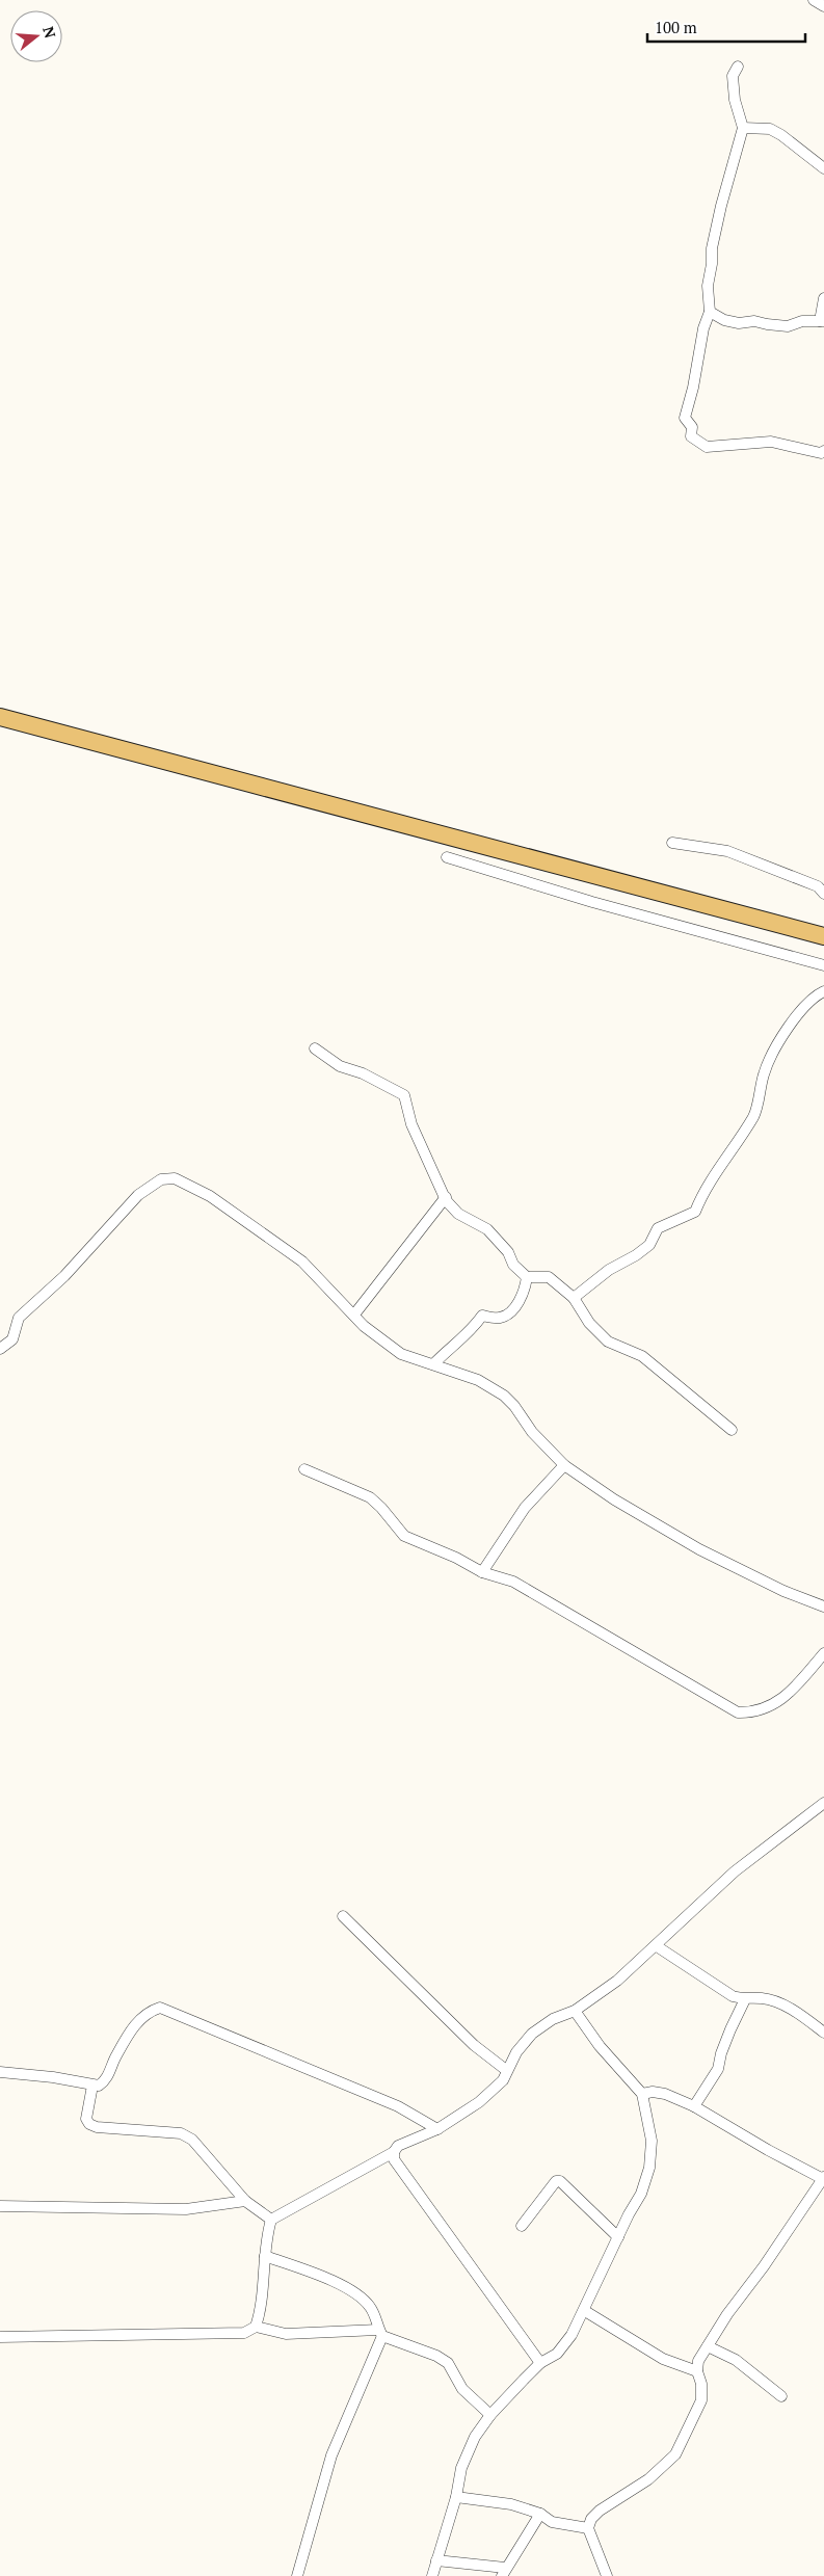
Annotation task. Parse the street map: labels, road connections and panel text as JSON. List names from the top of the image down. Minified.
{"scale_bar":"100 m","north":"right"}
